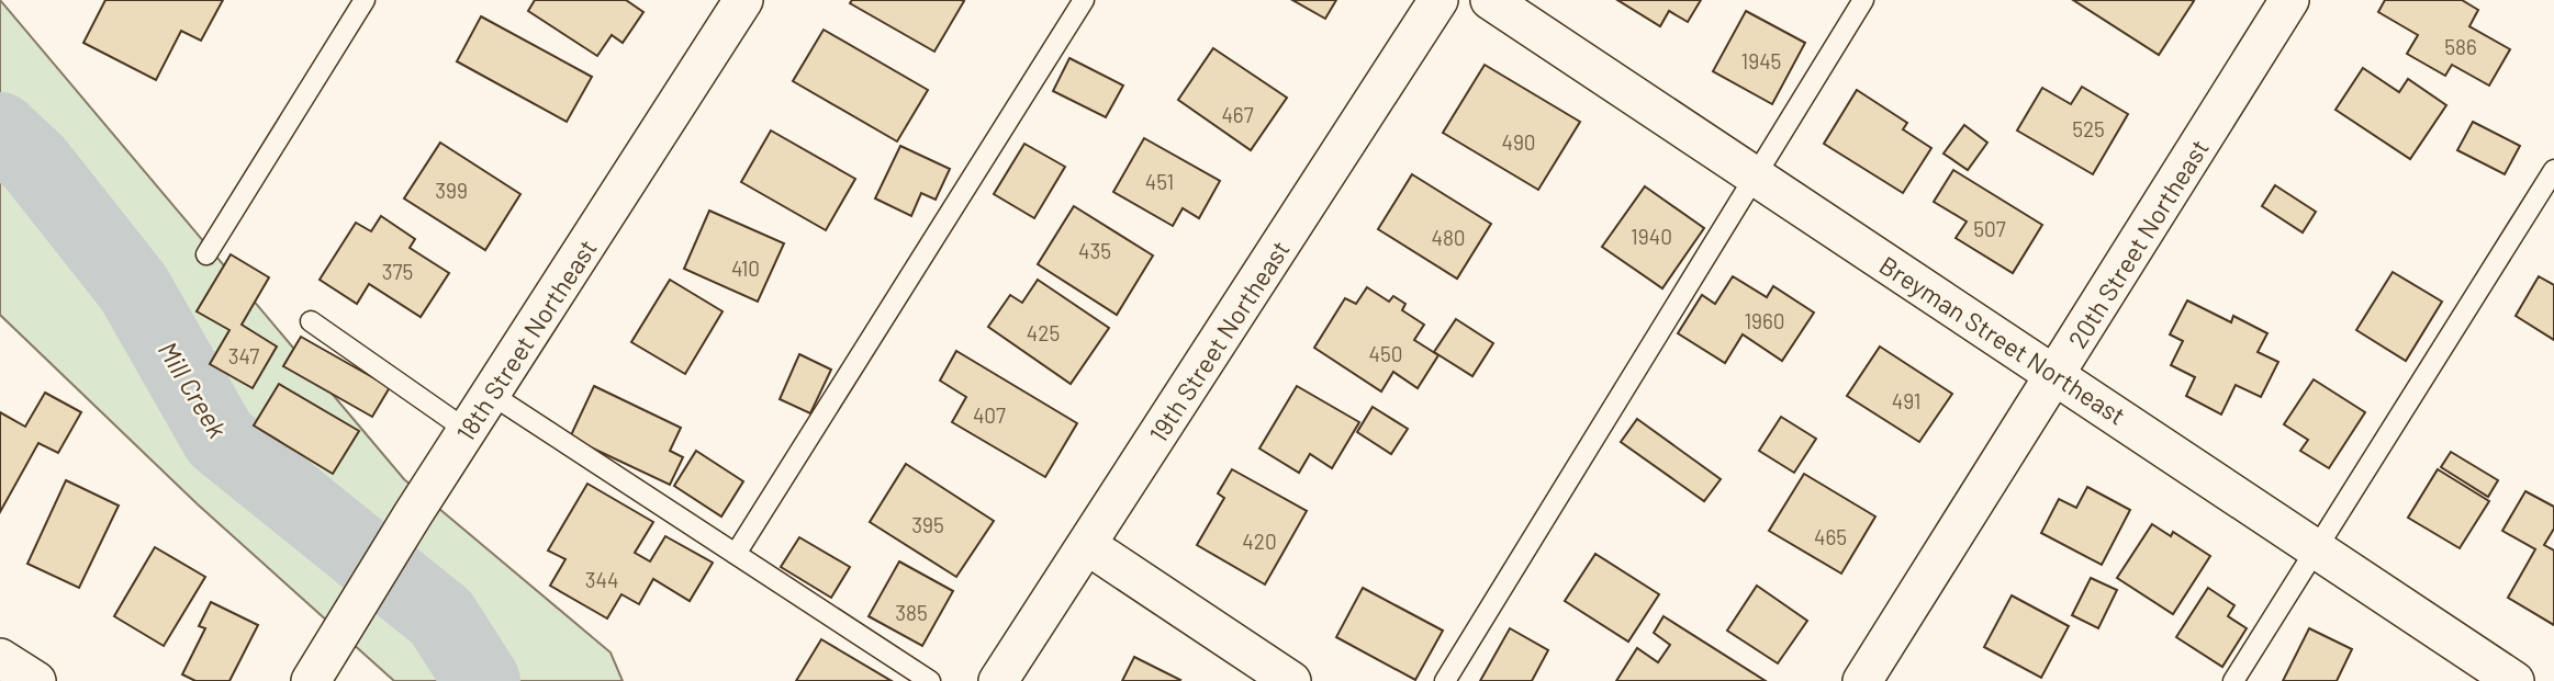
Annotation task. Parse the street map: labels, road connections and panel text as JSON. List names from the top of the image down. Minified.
{"streets":{"street":["20th Street Northeast","18th Street Northeast","Breyman Street Northeast","19th Street Northeast"]},"crossings":[["20th Street Northeast","Breyman Street Northeast"]],"water":["Mill Creek"],"house_numbers":["586","1945","467","525","490","451","399","507","1940","480","435","410","375","1960","425","450","347","491","407","395","465","420","344","385"]}
